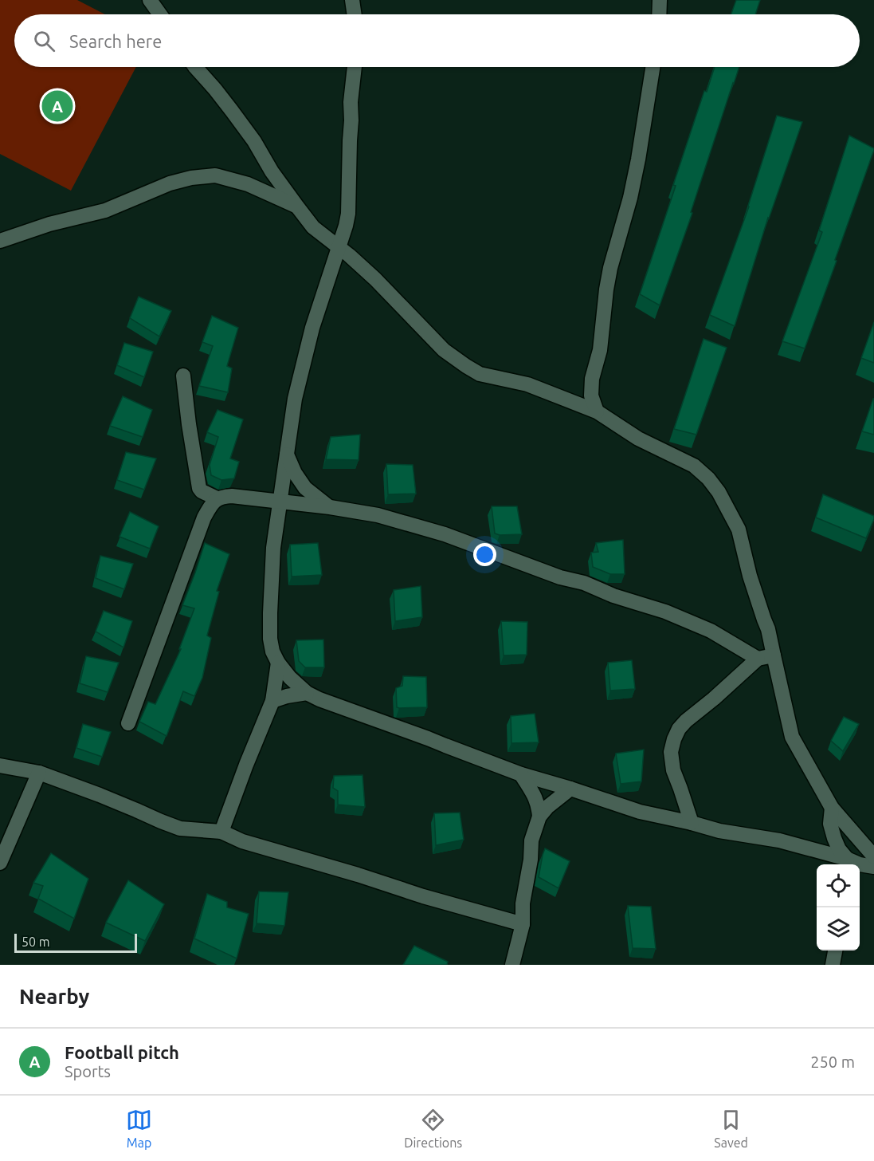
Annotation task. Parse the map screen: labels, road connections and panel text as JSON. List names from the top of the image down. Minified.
{"scale_bar":"50 m","page":{"search":"Search here","pins":"A","scale":"50 m","heading":"Nearby","list":[{"mark":"A","name":"Football pitch","note":"Sports","value":"250 m"}],"nav":["Map","Directions","Saved"]}}
